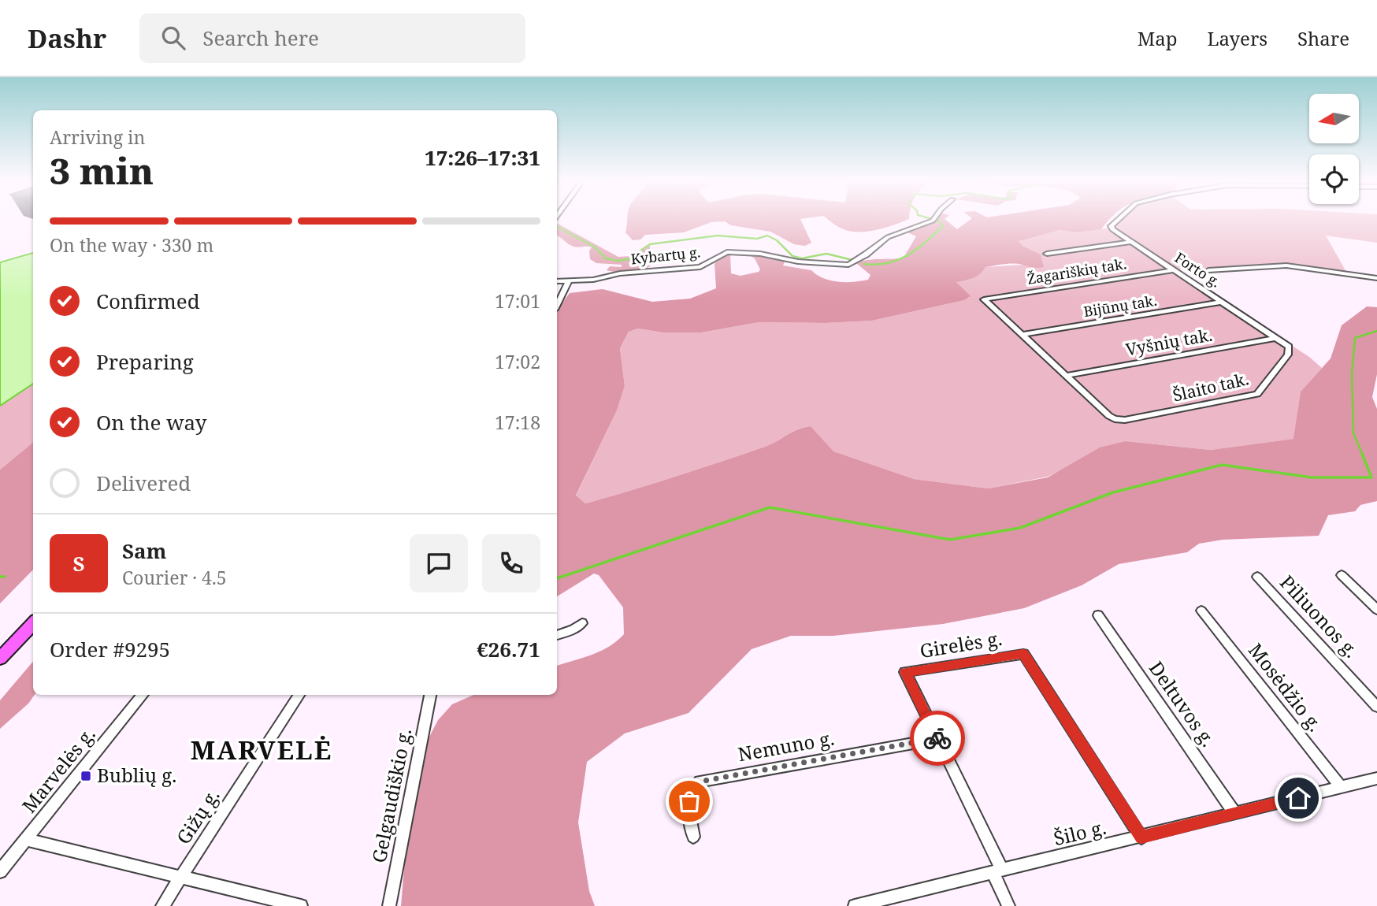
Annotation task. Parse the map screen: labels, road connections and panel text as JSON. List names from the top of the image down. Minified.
{"streets":{"street":["Kybartų g.","Forto g.","Žagariškių tak.","Bijūnų tak.","Vyšnių tak.","Šlaito tak.","Piliuonos g.","Girelės g.","Mosėdžio g.","Deltuvos g.","Nemuno g.","Marvelės g.","Gelgaudiškio g.","Gižų g.","Šilo g."]},"crossings":[["Forto g.","Žagariškių tak."],["Forto g.","Bijūnų tak."],["Forto g.","Vyšnių tak."],["Forto g.","Šlaito tak."],["Žagariškių tak.","Bijūnų tak."],["Vyšnių tak.","Šlaito tak."],["Girelės g.","Nemuno g."],["Girelės g.","Šilo g."],["Mosėdžio g.","Šilo g."],["Deltuvos g.","Šilo g."]],"districts":["MARVELĖ"],"places":{"transit":["Bublių g."]},"north":"left","page":{"header":"Dashr","search":"Search here","nav":["Map","Layers","Share"],"heading":["3 min","Arriving in","17:26–17:31"],"panel":["Sam","Courier · 4.5","Order #9295","€26.71"],"bar":"On the way · 330 m","list":[["Confirmed","17:01"],["Preparing","17:02"],["On the way","17:18"],"Delivered"],"round":"S"}}
